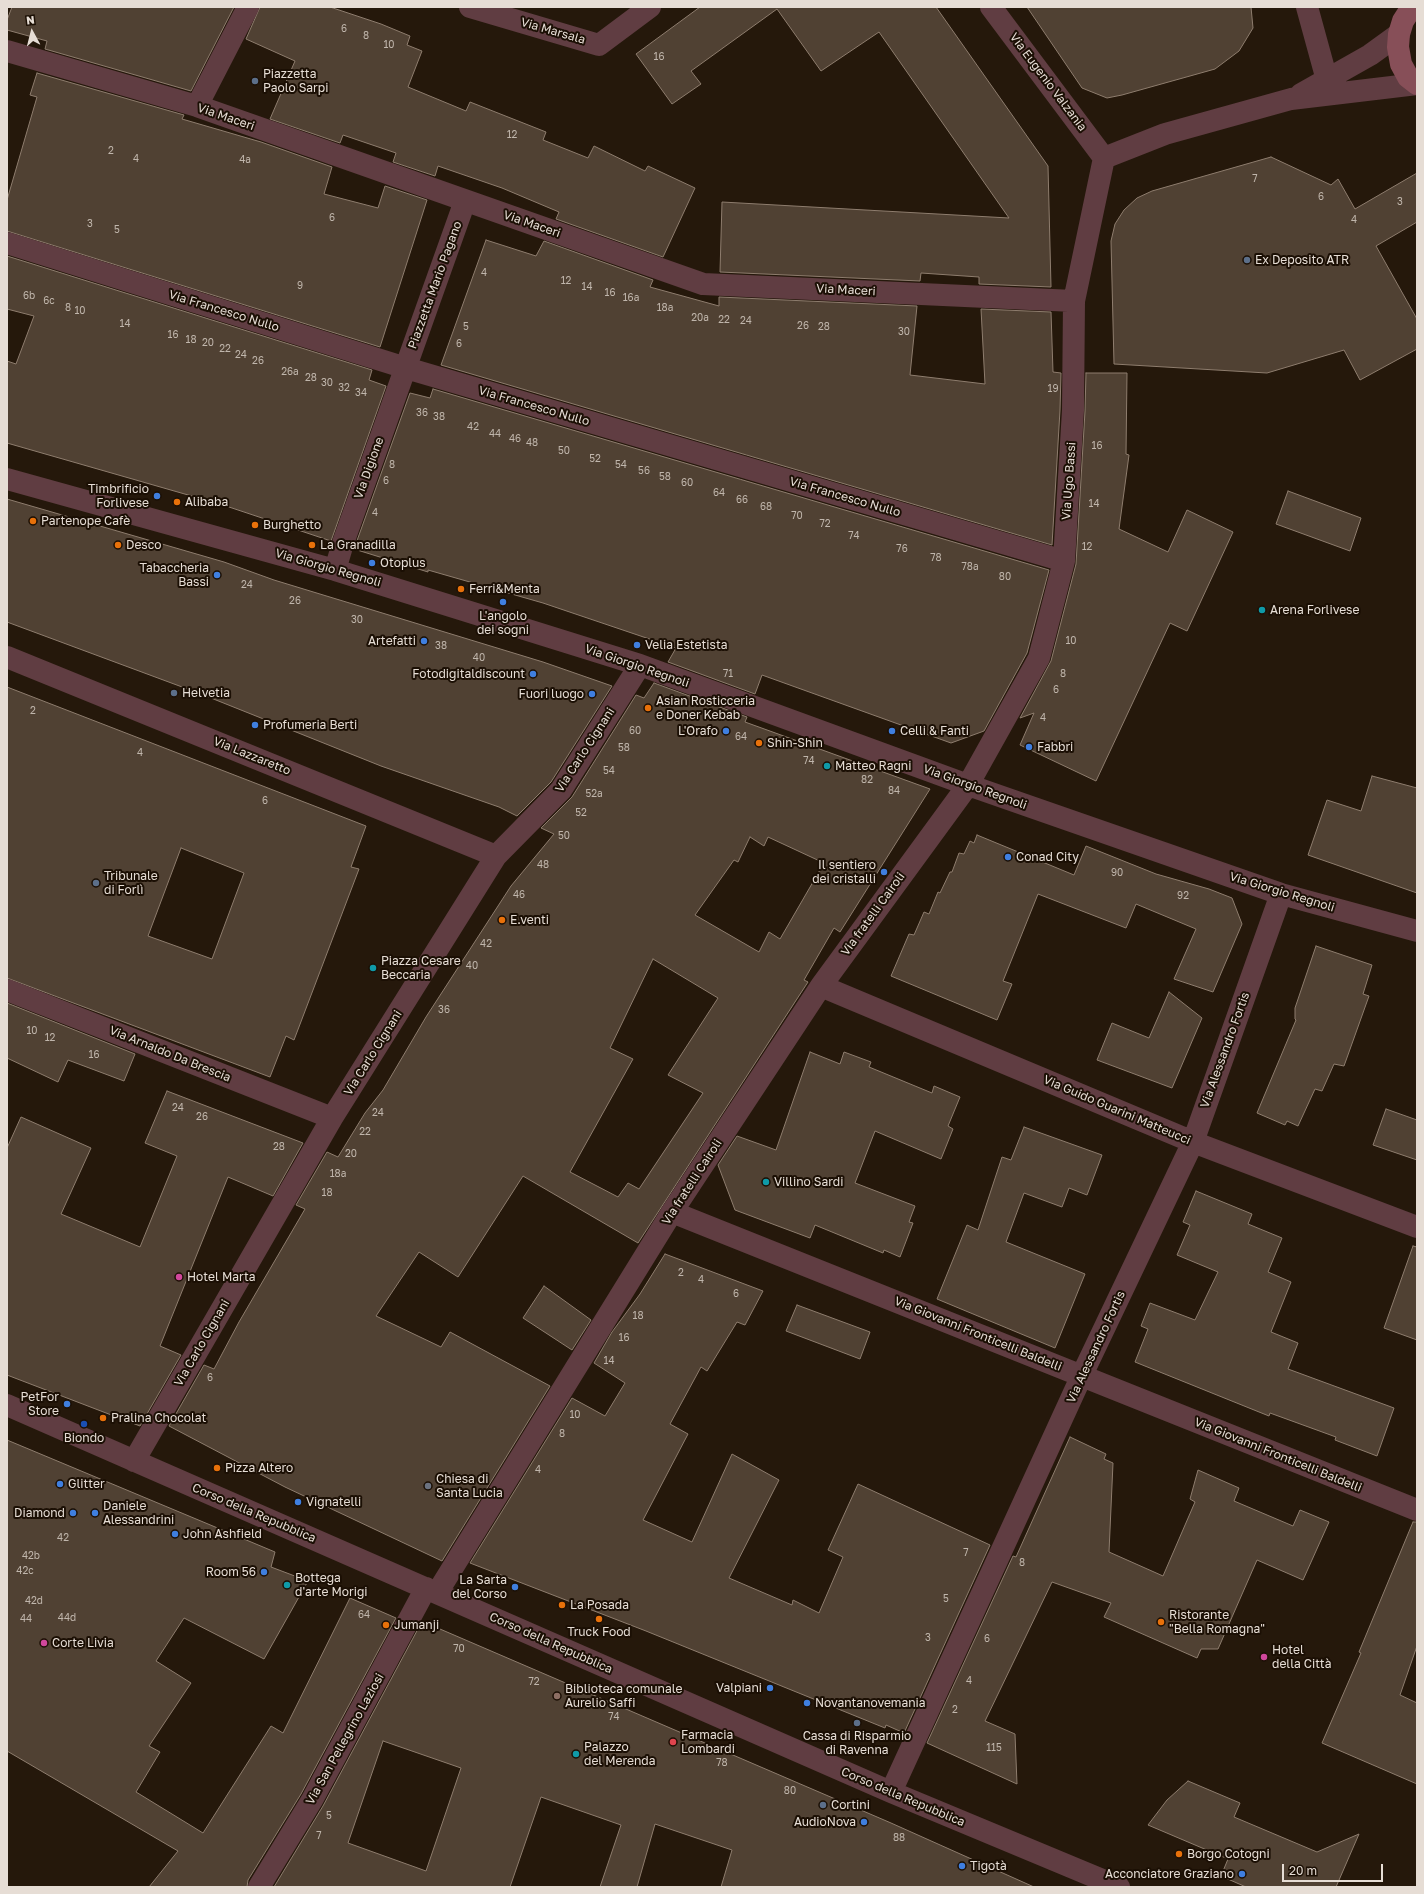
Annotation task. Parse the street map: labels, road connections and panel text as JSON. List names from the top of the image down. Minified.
{"streets":{"street":["Via Marsala","Via Eugenio Valzania","Via Maceri","Piazzetta Mario Pagano","Via Francesco Nullo","Via Digione","Via Ugo Bassi","Via Giorgio Regnoli","Via Carlo Cignani","Via Lazzaretto","Via fratelli Cairoli","Via Alessandro Fortis","Via Arnaldo Da Brescia","Via Guido Guarini Matteucci","Via Giovanni Fronticelli Baldelli","Corso della Repubblica","Via San Pellegrino Laziosi"]},"crossings":[["Via Eugenio Valzania","Via Ugo Bassi"],["Via Maceri","Piazzetta Mario Pagano"],["Via Maceri","Via Ugo Bassi"],["Piazzetta Mario Pagano","Via Francesco Nullo"],["Piazzetta Mario Pagano","Via Digione"],["Via Francesco Nullo","Via Digione"],["Via Francesco Nullo","Via Ugo Bassi"],["Via Digione","Via Giorgio Regnoli"],["Via Ugo Bassi","Via Giorgio Regnoli"],["Via Ugo Bassi","Via fratelli Cairoli"],["Via Giorgio Regnoli","Via Carlo Cignani"],["Via Giorgio Regnoli","Via fratelli Cairoli"],["Via Giorgio Regnoli","Via Alessandro Fortis"],["Via Carlo Cignani","Via Lazzaretto"],["Via Carlo Cignani","Via Arnaldo Da Brescia"],["Via Carlo Cignani","Corso della Repubblica"],["Via fratelli Cairoli","Via Guido Guarini Matteucci"],["Via fratelli Cairoli","Via Giovanni Fronticelli Baldelli"],["Via fratelli Cairoli","Corso della Repubblica"],["Via fratelli Cairoli","Via San Pellegrino Laziosi"],["Via Alessandro Fortis","Via Guido Guarini Matteucci"],["Via Alessandro Fortis","Via Giovanni Fronticelli Baldelli"],["Via Alessandro Fortis","Corso della Repubblica"],["Corso della Repubblica","Via San Pellegrino Laziosi"]],"places":["Piazzetta Paolo Sarpi","Ex Deposito ATR","Timbrificio Forlivese","Alibaba","Partenope Cafè","Burghetto","Desco","La Granadilla","Otoplus","Tabaccheria Bassi","Ferri&Menta","L'angolo dei sogni","Arena Forlivese","Artefatti","Velia Estetista","Fotodigitaldiscount","Helvetia","Fuori luogo","Asian Rosticceria e Doner Kebab","Profumeria Berti","L'Orafo","Celli & Fanti","Shin-Shin","Fabbri","Matteo Ragni","Conad City","Il sentiero dei cristalli","Tribunale di Forlì","E.venti","Piazza Cesare Beccaria","Villino Sardi","Hotel Marta","PetFor Store","Pralina Chocolat","Biondo","Pizza Altero","Glitter","Chiesa di Santa Lucia","Vignatelli","Diamond","Daniele Alessandrini","John Ashfield","Room 56","Bottega d'arte Morigi","La Sarta del Corso","La Posada","Truck Food","Ristorante \"Bella Romagna\"","Jumanji","Corte Livia","Hotel della Città","Valpiani","Biblioteca comunale Aurelio Saffi","Novantanovemania","Cassa di Risparmio di Ravenna","Farmacia Lombardi","Palazzo del Merenda","Cortini","AudioNova","Borgo Cotogni","Tigotà","Acconciatore Graziano"],"house_numbers":["6","8","10","16","12","2","4","4a","7","6","3","6","4","3","5","4","12","9","14","16","6b","16a","6c","8","18a","10","20a","22","24","14","26","5","28","30","16","18","20","6","22","24","26","26a","28","30","32","19","34","36","38","42","44","46","48","16","50","52","8","54","56","58","6","60","64","66","14","68","4","70","72","74","12","76","78","78a","80","24","26","30","10","38","40","71","8","6","2","4","60","64","58","4","74","54","82","84","52a","6","52","50","48","90","46","92","42","40","36","10","12","16","24","24","26","22","28","20","18a","18","2","4","6","18","16","14","6","10","8","4","42","7","42b","8","42c","5","42d","64","44d","44","3","6","70","4","72","2","74","115","78","80","5","7","88"],"scale_bar":"20 m","north":"top"}
